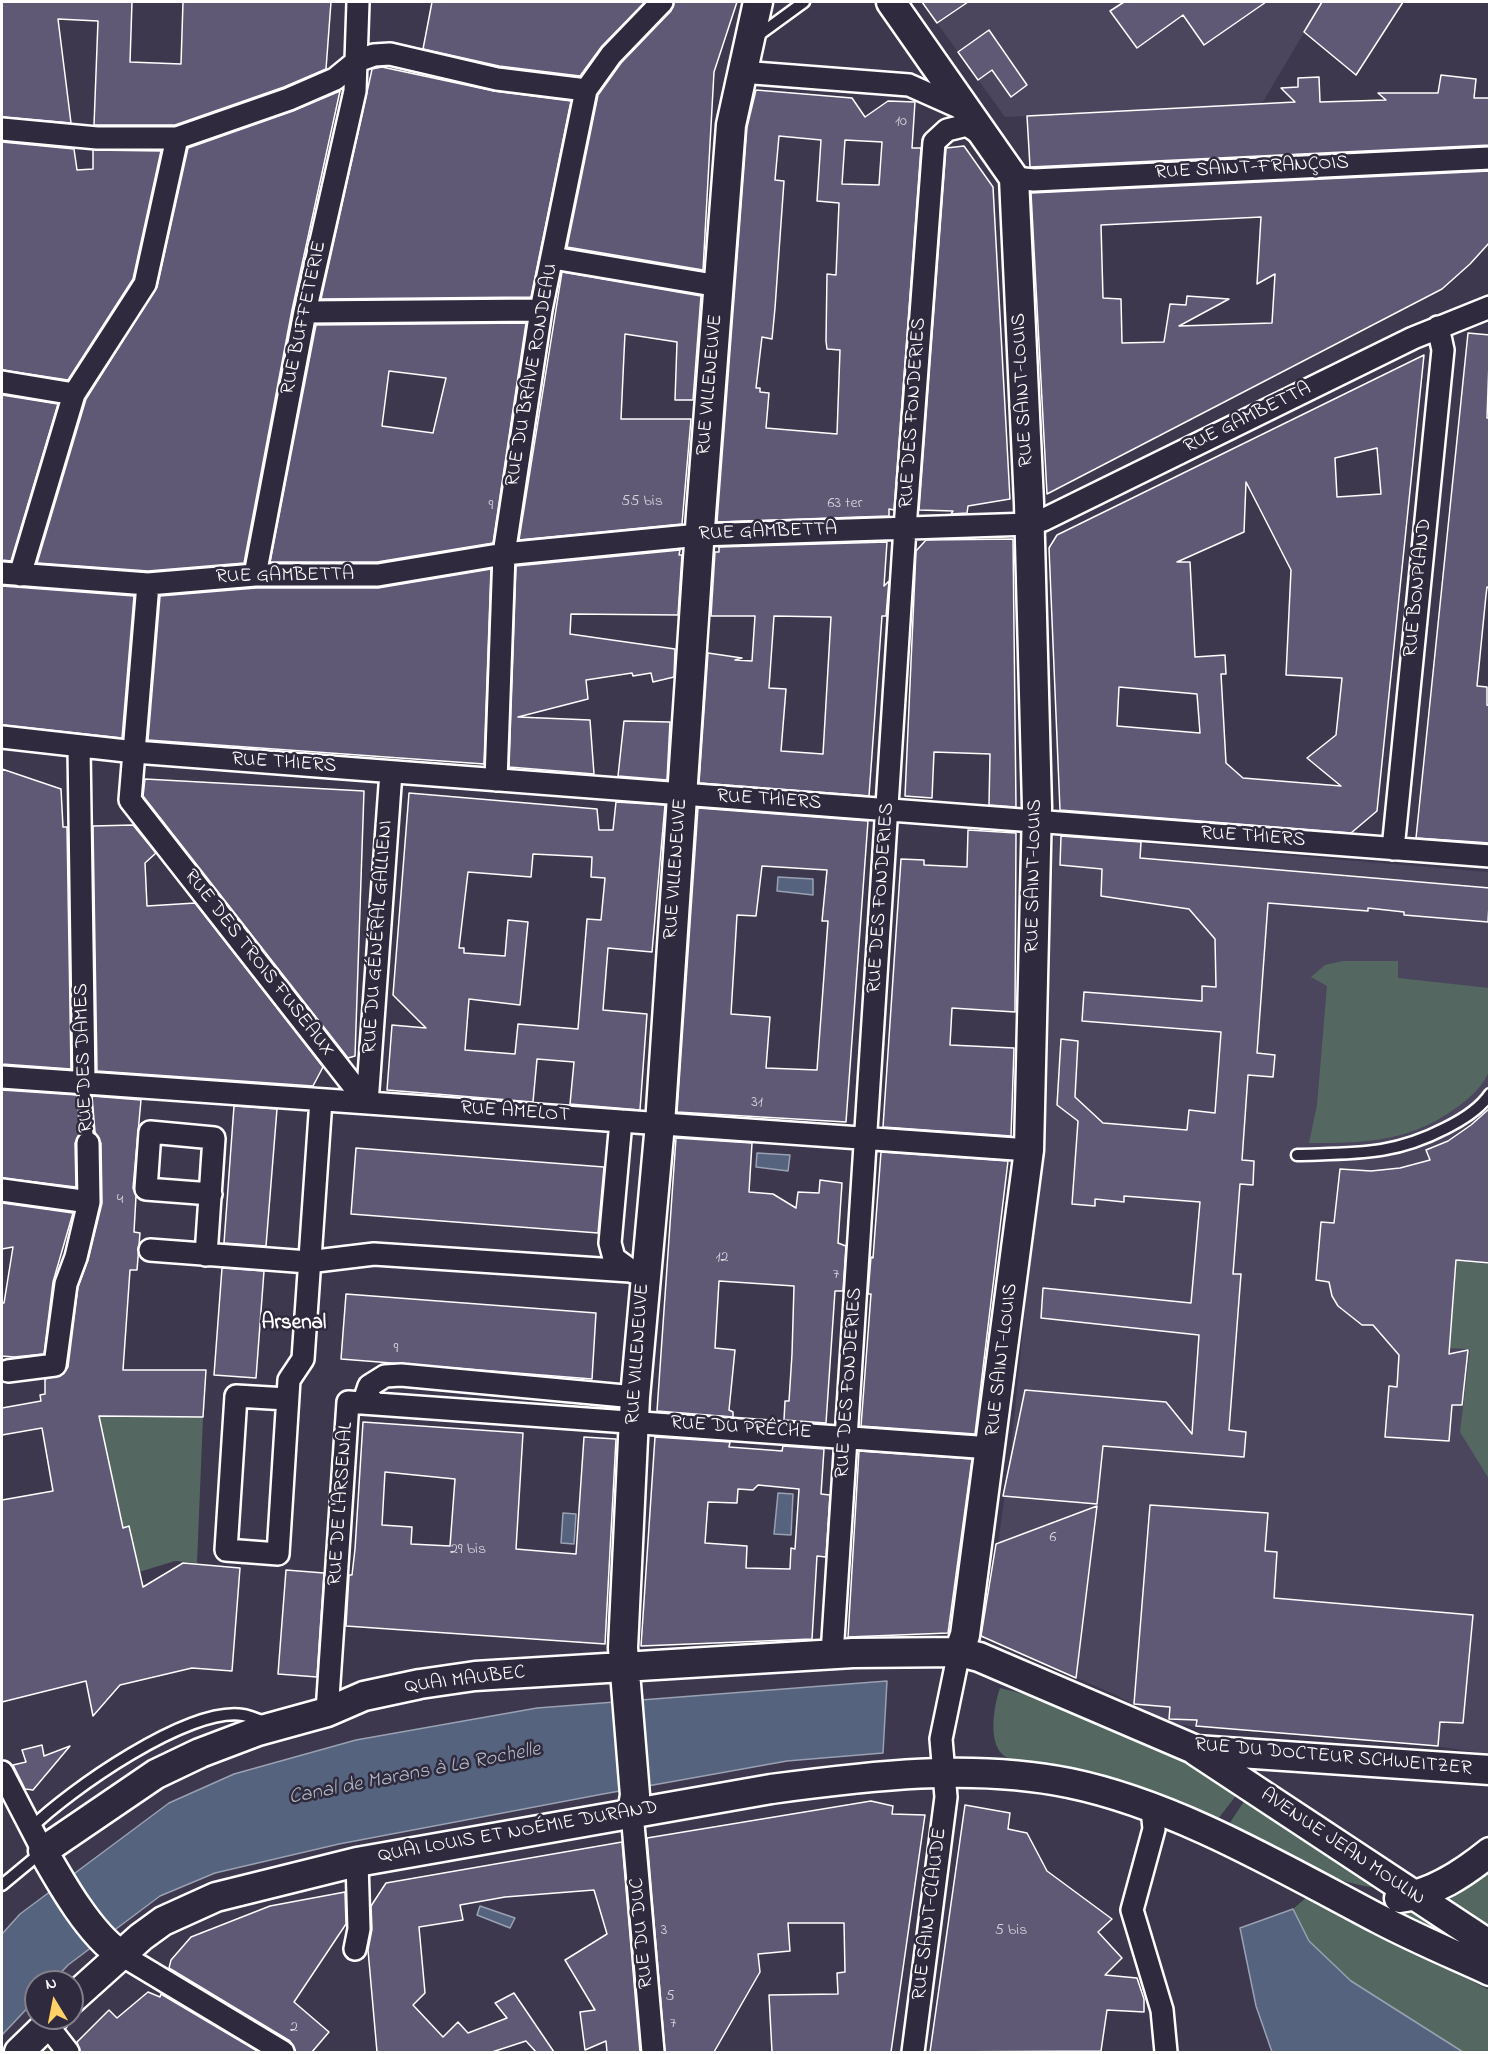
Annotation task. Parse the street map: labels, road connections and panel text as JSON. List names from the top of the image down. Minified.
{"streets":{"main road":["RUE VILLENEUVE","RUE SAINT-LOUIS","QUAI MAUBEC","RUE DU DOCTEUR SCHWEITZER","QUAI LOUIS ET NOÉMIE DURAND","AVENUE JEAN MOULIN"],"street":["RUE SAINT-FRANÇOIS","RUE BUFFETERIE","RUE DU BRAVE RONDEAU","RUE DES FONDERIES","RUE GAMBETTA","RUE BONPLAND","RUE THIERS","RUE DU GÉNÉRAL GALLIENI","RUE DES TROIS FUSEAUX","RUE DES DAMES","RUE AMELOT","RUE DU PRÊCHE","RUE DE L'ARSENAL","RUE SAINT-CLAUDE","RUE DU DUC"]},"crossings":[["RUE SAINT-FRANÇOIS","RUE SAINT-LOUIS"],["RUE BUFFETERIE","RUE GAMBETTA"],["RUE DU BRAVE RONDEAU","RUE GAMBETTA"],["RUE DU BRAVE RONDEAU","RUE THIERS"],["RUE VILLENEUVE","RUE GAMBETTA"],["RUE VILLENEUVE","RUE THIERS"],["RUE VILLENEUVE","RUE AMELOT"],["RUE VILLENEUVE","RUE DU PRÊCHE"],["RUE VILLENEUVE","RUE DE L'ARSENAL"],["RUE VILLENEUVE","QUAI MAUBEC"],["RUE VILLENEUVE","QUAI LOUIS ET NOÉMIE DURAND"],["RUE VILLENEUVE","RUE DU DUC"],["RUE SAINT-LOUIS","RUE GAMBETTA"],["RUE SAINT-LOUIS","RUE THIERS"],["RUE SAINT-LOUIS","RUE AMELOT"],["RUE SAINT-LOUIS","RUE DU PRÊCHE"],["RUE SAINT-LOUIS","QUAI MAUBEC"],["RUE SAINT-LOUIS","RUE DU DOCTEUR SCHWEITZER"],["RUE SAINT-LOUIS","RUE SAINT-CLAUDE"],["RUE DES FONDERIES","RUE GAMBETTA"],["RUE DES FONDERIES","RUE THIERS"],["RUE DES FONDERIES","RUE AMELOT"],["RUE DES FONDERIES","RUE DU PRÊCHE"],["RUE DES FONDERIES","QUAI MAUBEC"],["RUE GAMBETTA","RUE BONPLAND"],["RUE GAMBETTA","RUE DES TROIS FUSEAUX"],["RUE BONPLAND","RUE THIERS"],["RUE THIERS","RUE DU GÉNÉRAL GALLIENI"],["RUE THIERS","RUE DES TROIS FUSEAUX"],["RUE THIERS","RUE DES DAMES"],["RUE DU GÉNÉRAL GALLIENI","RUE DES TROIS FUSEAUX"],["RUE DU GÉNÉRAL GALLIENI","RUE AMELOT"],["RUE DES TROIS FUSEAUX","RUE AMELOT"],["RUE DES DAMES","RUE AMELOT"],["RUE DU PRÊCHE","RUE DE L'ARSENAL"],["RUE DE L'ARSENAL","QUAI MAUBEC"],["QUAI MAUBEC","RUE DU DOCTEUR SCHWEITZER"],["QUAI MAUBEC","RUE SAINT-CLAUDE"],["RUE DU DOCTEUR SCHWEITZER","AVENUE JEAN MOULIN"],["RUE DU DOCTEUR SCHWEITZER","RUE SAINT-CLAUDE"],["QUAI LOUIS ET NOÉMIE DURAND","AVENUE JEAN MOULIN"],["QUAI LOUIS ET NOÉMIE DURAND","RUE SAINT-CLAUDE"],["QUAI LOUIS ET NOÉMIE DURAND","RUE DU DUC"]],"districts":["Arsenal"],"water":["Canal de Marans à La Rochelle"],"house_numbers":["10","55 bis","63 ter","9","31","4","12","7","9","6","29 bis","3","5 bis","5","7","2"],"north":"top"}
